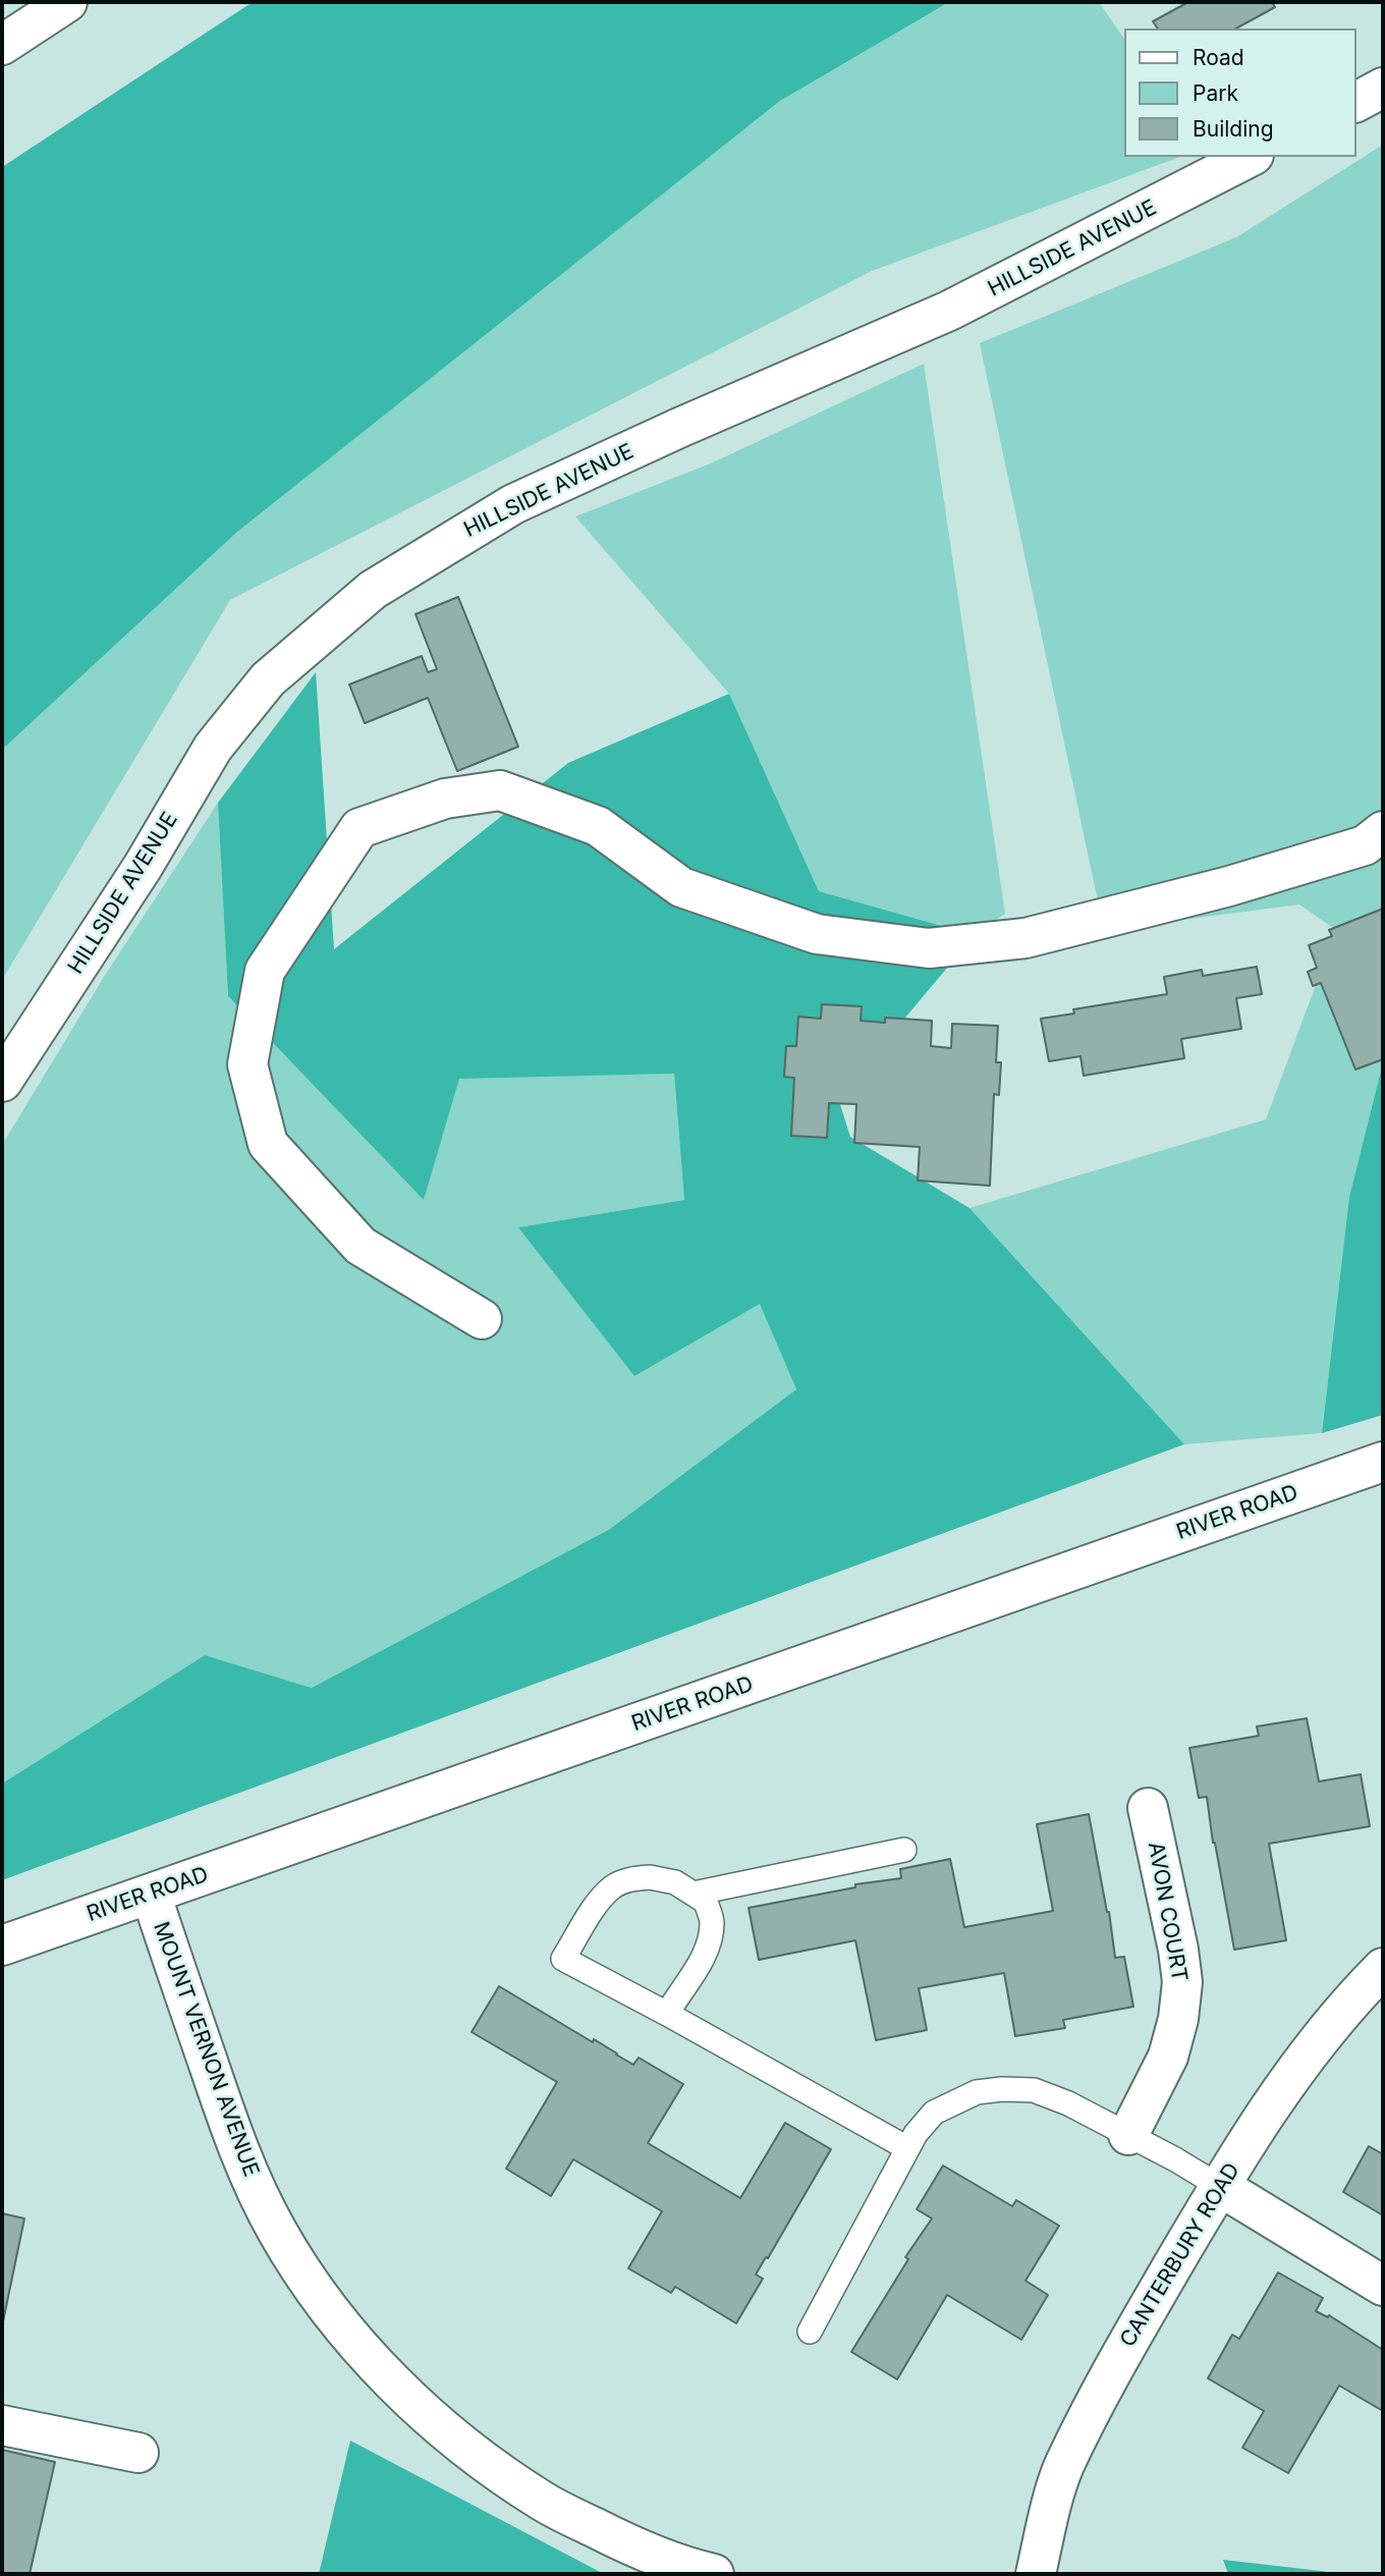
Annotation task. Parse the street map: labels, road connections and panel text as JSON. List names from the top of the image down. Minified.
{"streets":{"street":["HILLSIDE AVENUE","RIVER ROAD","AVON COURT","MOUNT VERNON AVENUE","CANTERBURY ROAD"]},"crossings":[["RIVER ROAD","MOUNT VERNON AVENUE"]],"legend":["Road","Park","Building"]}
